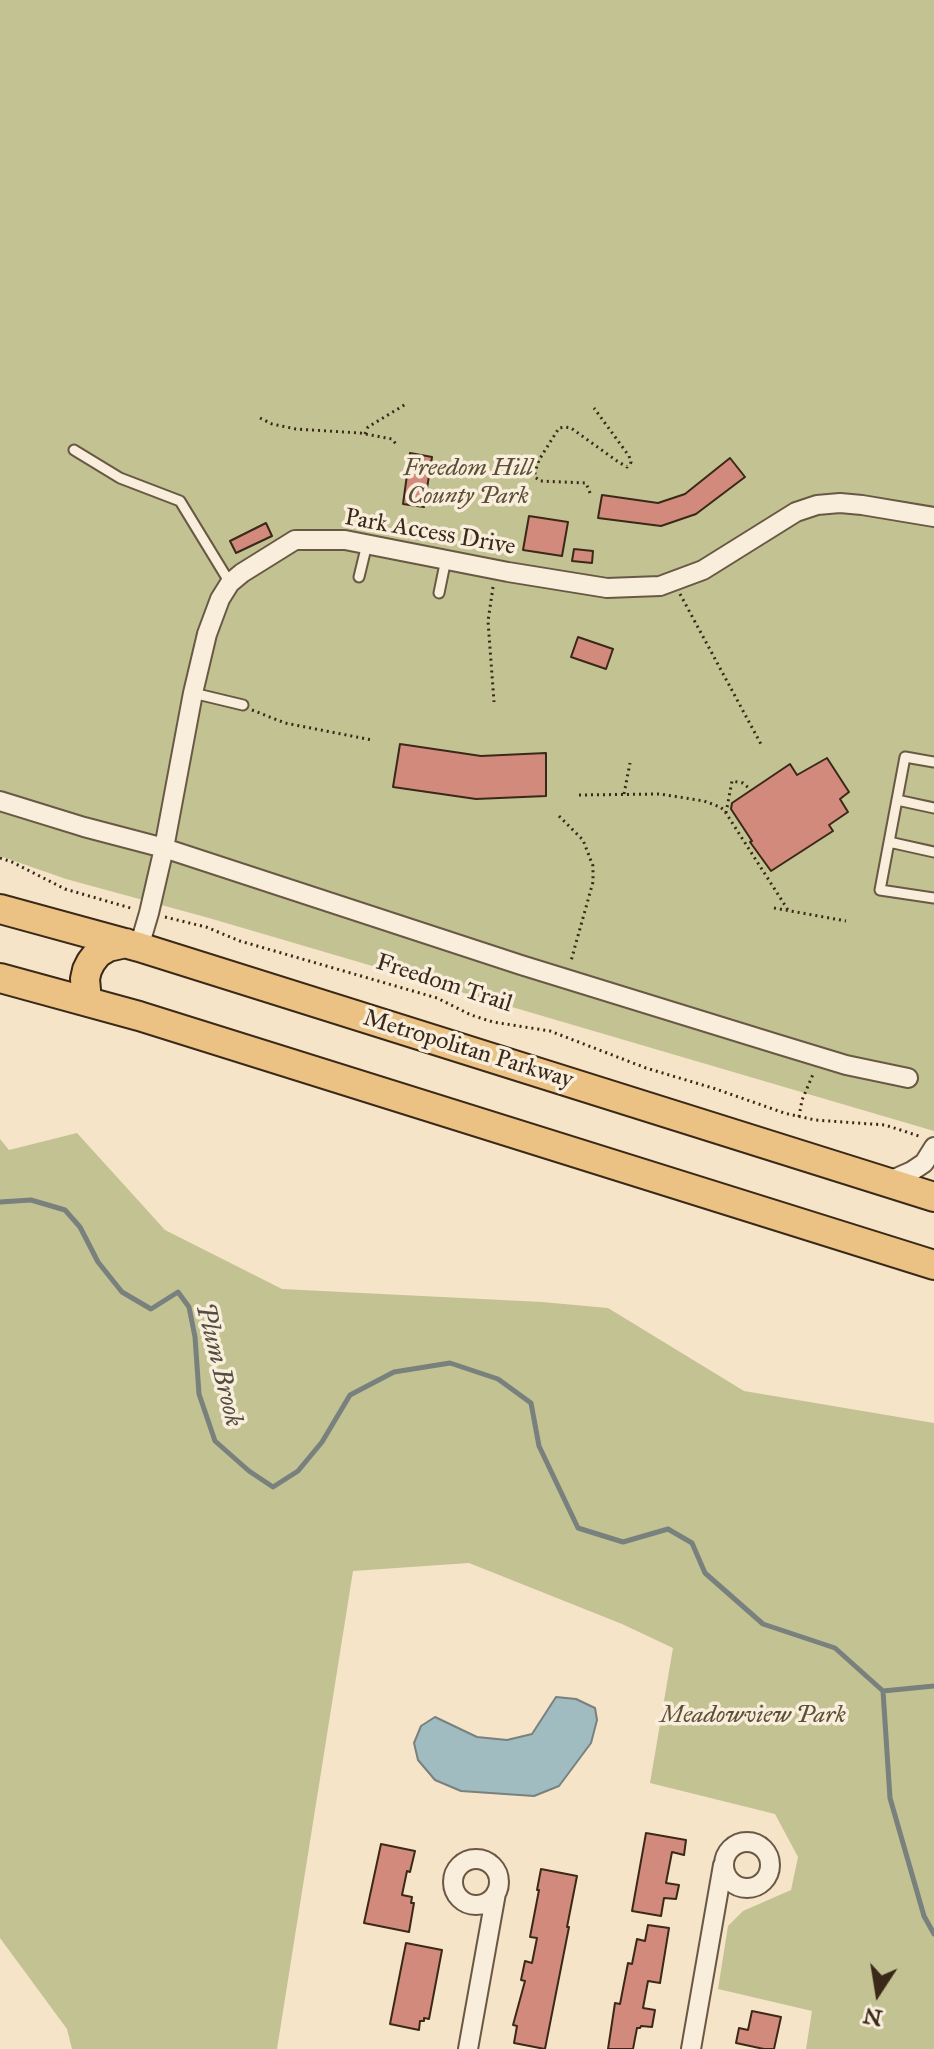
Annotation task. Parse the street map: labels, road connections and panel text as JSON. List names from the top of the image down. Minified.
{"streets":{"main road":["Metropolitan Parkway"],"street":["Park Access Drive"],"path":["Freedom Trail"]},"crossings":[["Park Access Drive","Freedom Trail"],["Park Access Drive","Metropolitan Parkway"]],"water":["Plum Brook"],"parks":["Freedom Hill County Park","Meadowview Park"],"north":"bottom"}
